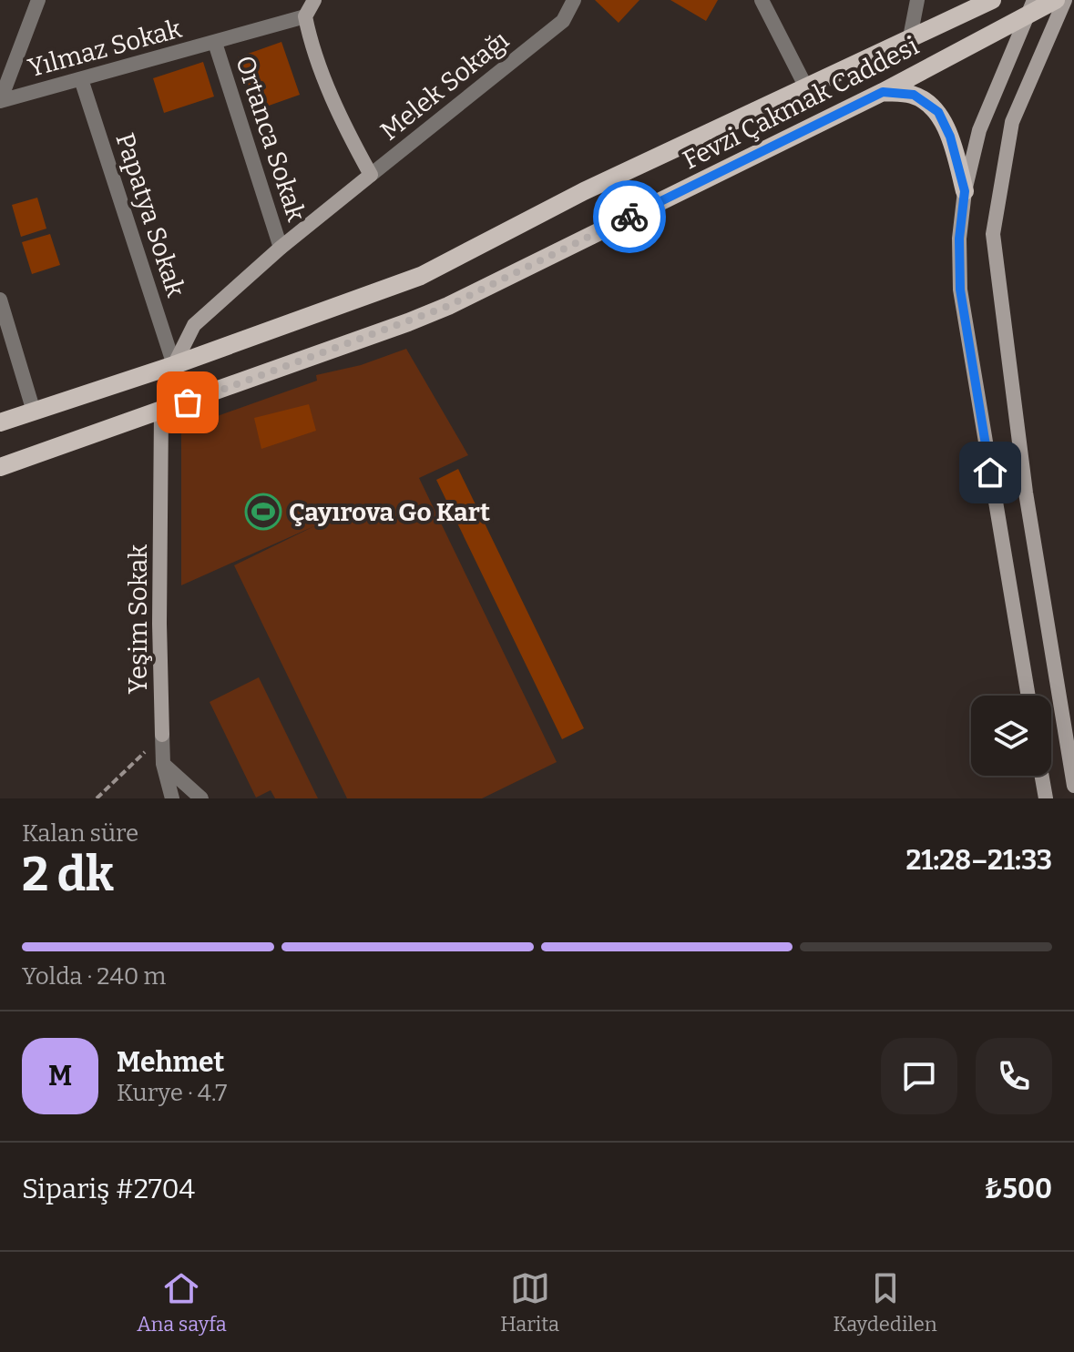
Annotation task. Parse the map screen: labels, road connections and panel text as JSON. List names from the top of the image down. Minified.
{"streets":{"main road":["Fevzi Çakmak Caddesi"],"street":["Yılmaz Sokak","Melek Sokağı","Ortanca Sokak","Papatya Sokak","Yeşim Sokak"]},"crossings":[["Yılmaz Sokak","Ortanca Sokak"],["Yılmaz Sokak","Papatya Sokak"],["Fevzi Çakmak Caddesi","Papatya Sokak"],["Fevzi Çakmak Caddesi","Yeşim Sokak"]],"places":{"sports":["Çayırova Go Kart"]},"page":{"heading":["2 dk","Kalan süre","21:28–21:33"],"panel":["Mehmet","Kurye · 4.7","Sipariş #2704","₺500"],"bar":"Yolda · 240 m","round":"M","tabs":["Ana sayfa","Harita","Kaydedilen"]}}
